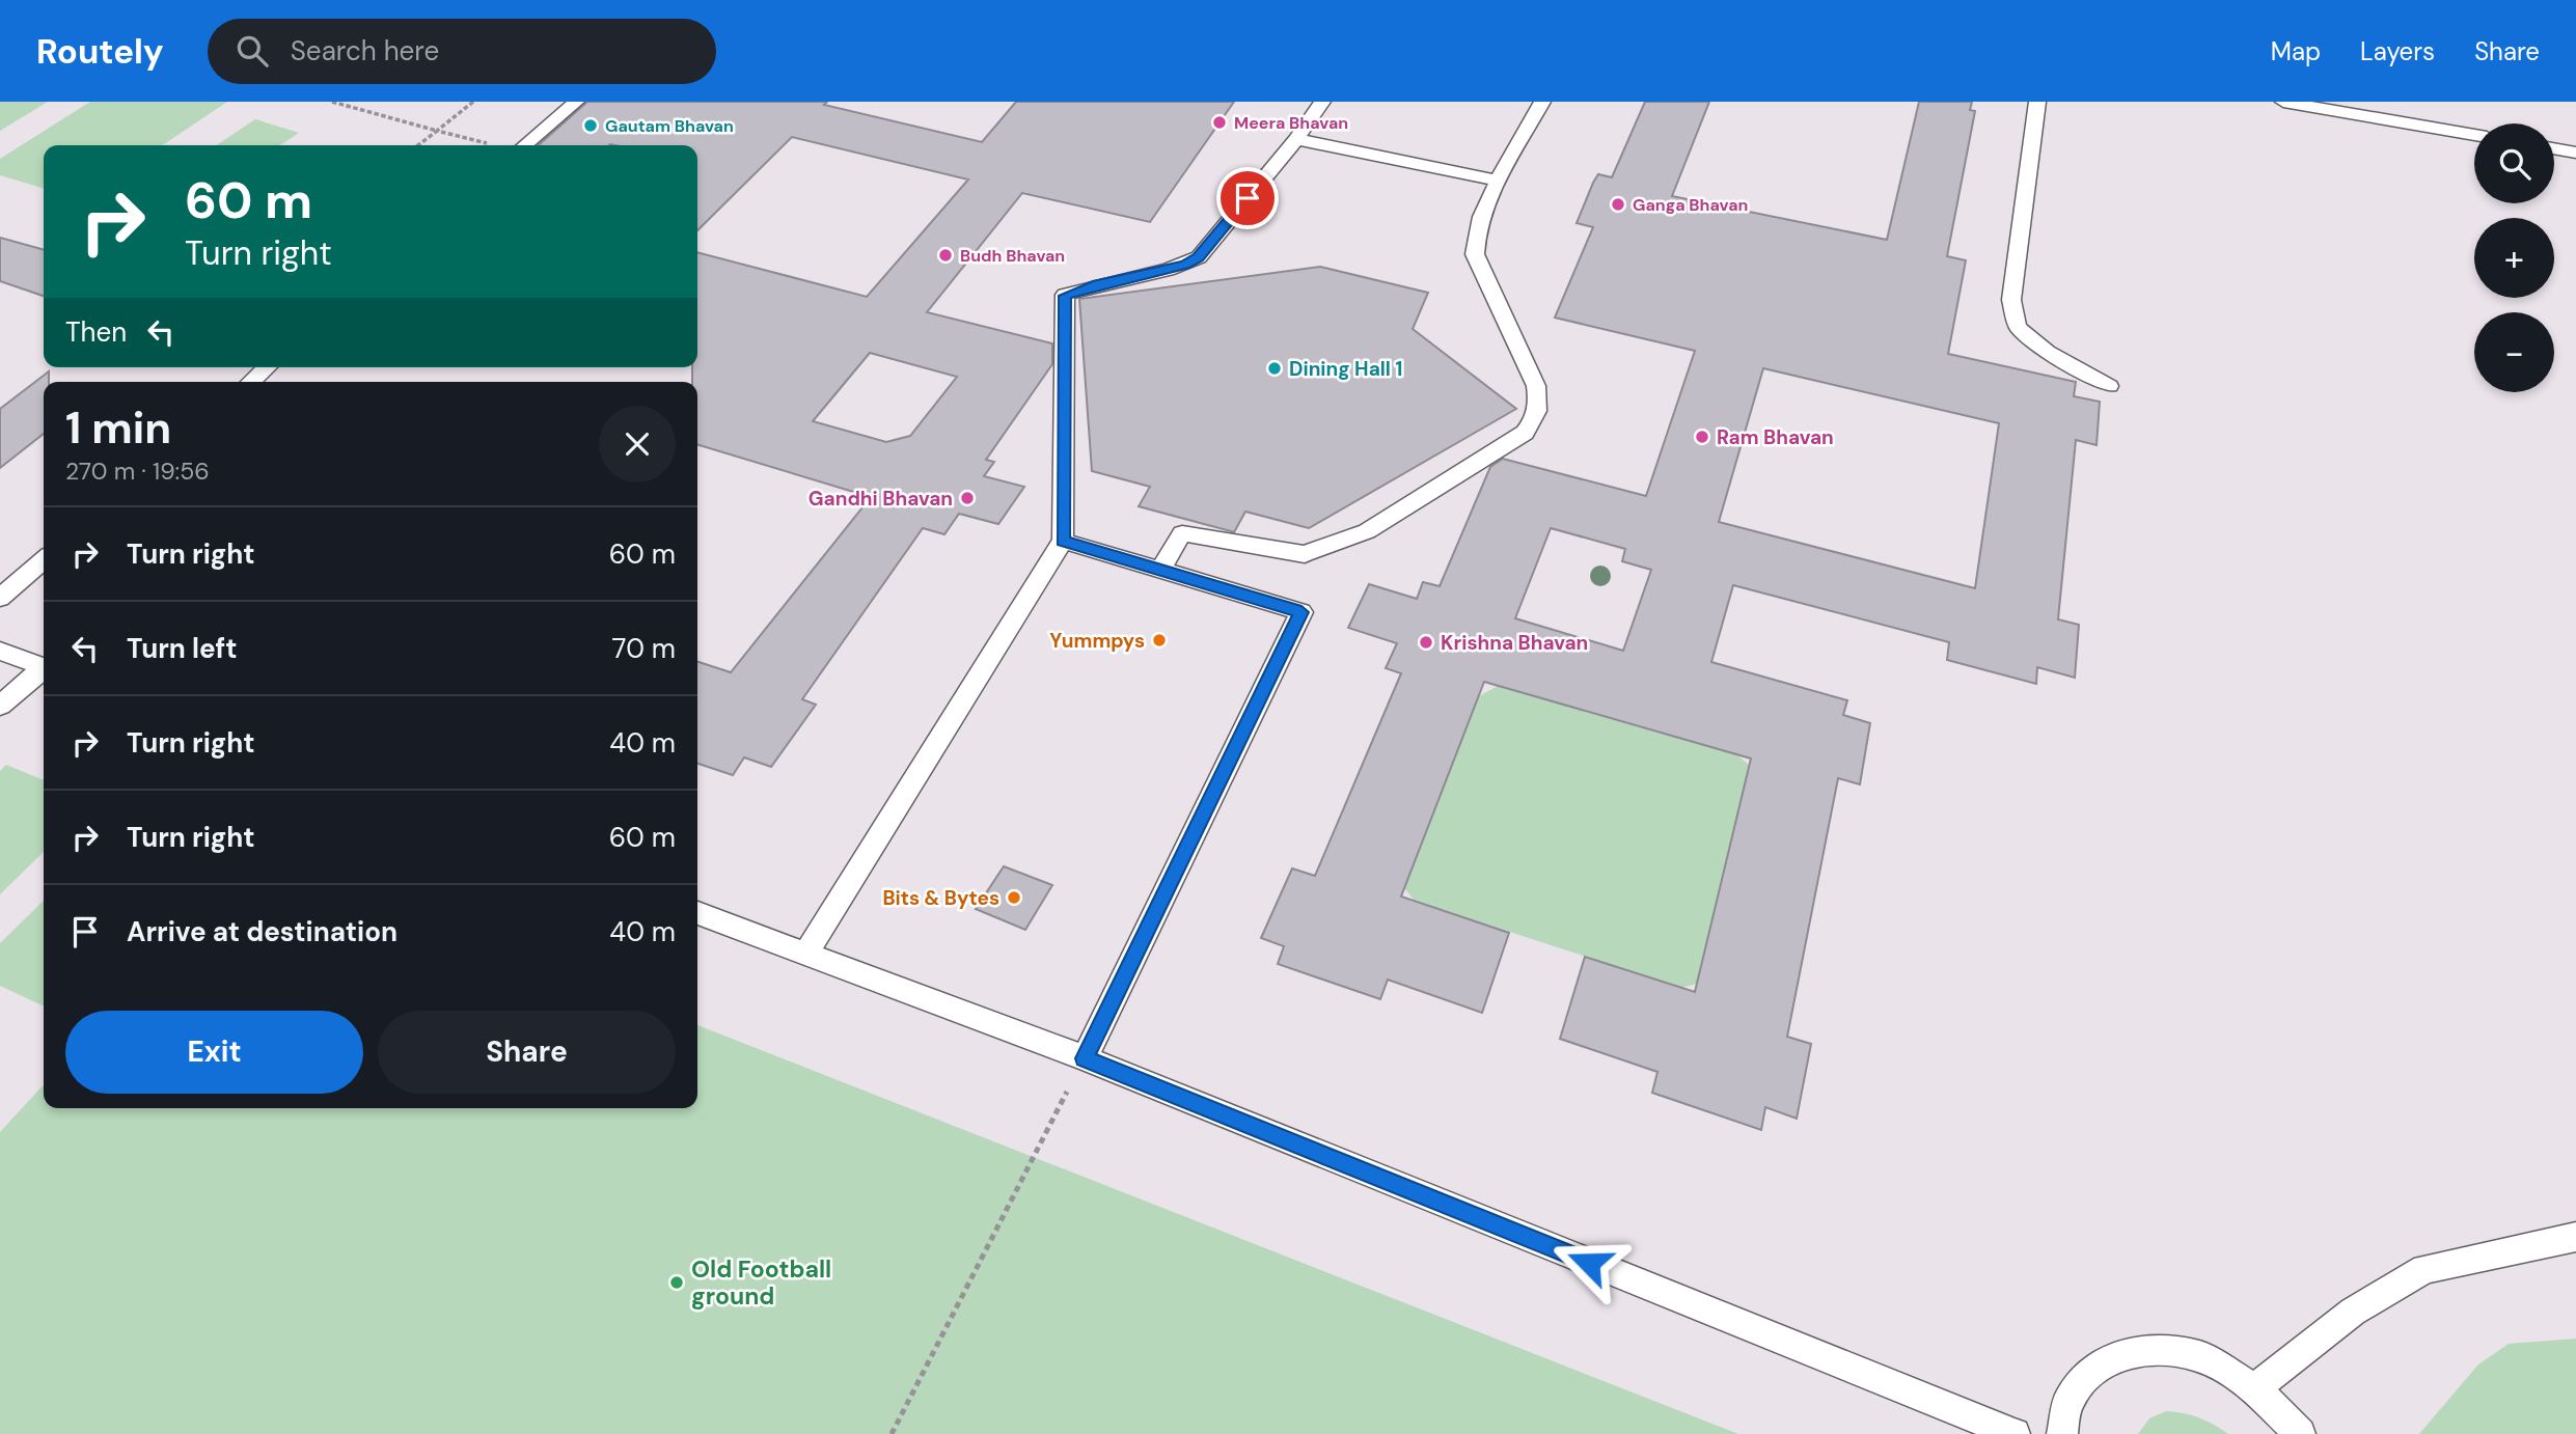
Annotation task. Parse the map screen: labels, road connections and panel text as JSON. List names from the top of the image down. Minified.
{"places":["Meera Bhavan","Gautam Bhavan","Ganga Bhavan","Budh Bhavan","Dining Hall 1","Ram Bhavan","Gandhi Bhavan","Yummpys","Krishna Bhavan","Bits & Bytes","Old Football ground"],"page":{"header":"Routely","search":"Search here","nav":["Map","Layers","Share"],"map_buttons":["+","−"],"turn":["60 m","Turn right"],"then":"Then","heading":["1 min","270 m · 19:56"],"list":[{"name":"Turn right","value":"60 m"},{"name":"Turn left","value":"70 m"},{"name":"Turn right","value":"40 m"},{"name":"Turn right","value":"60 m"},{"name":"Arrive at destination","value":"40 m"}],"buttons":["Exit","Share"]}}
